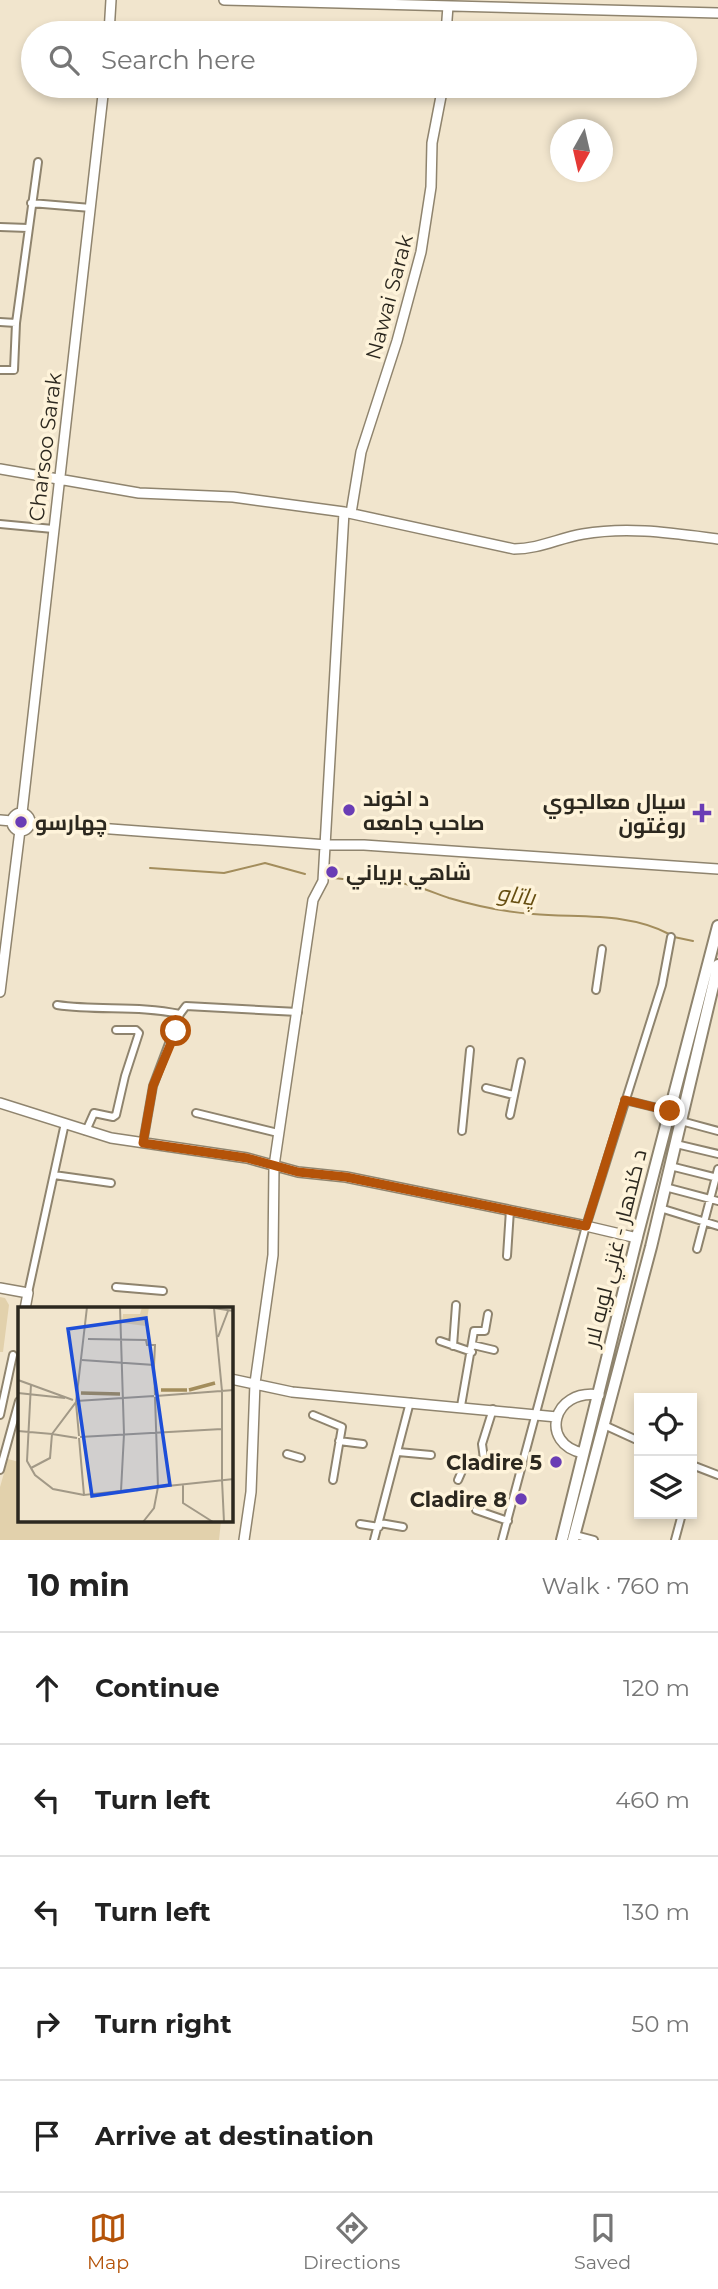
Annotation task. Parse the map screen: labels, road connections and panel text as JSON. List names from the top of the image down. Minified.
{"streets":{"highway":["د کندهار - غزني لويه لار"],"street":["Nawai Sarak","Charsoo Sarak"]},"water":["پاتاو"],"places":{"other":["د اخوند صاحب جامعه","چهارسو","شاهي برياني","Cladire 5","Cladire 8"],"health":["سيال معالجوي روغتون"]},"north":"bottom","page":{"search":"Search here","heading":["10 min","Walk · 760 m"],"list":[["Continue","120 m"],["Turn left","460 m"],["Turn left","130 m"],["Turn right","50 m"],"Arrive at destination"],"nav":["Map","Directions","Saved"]}}
